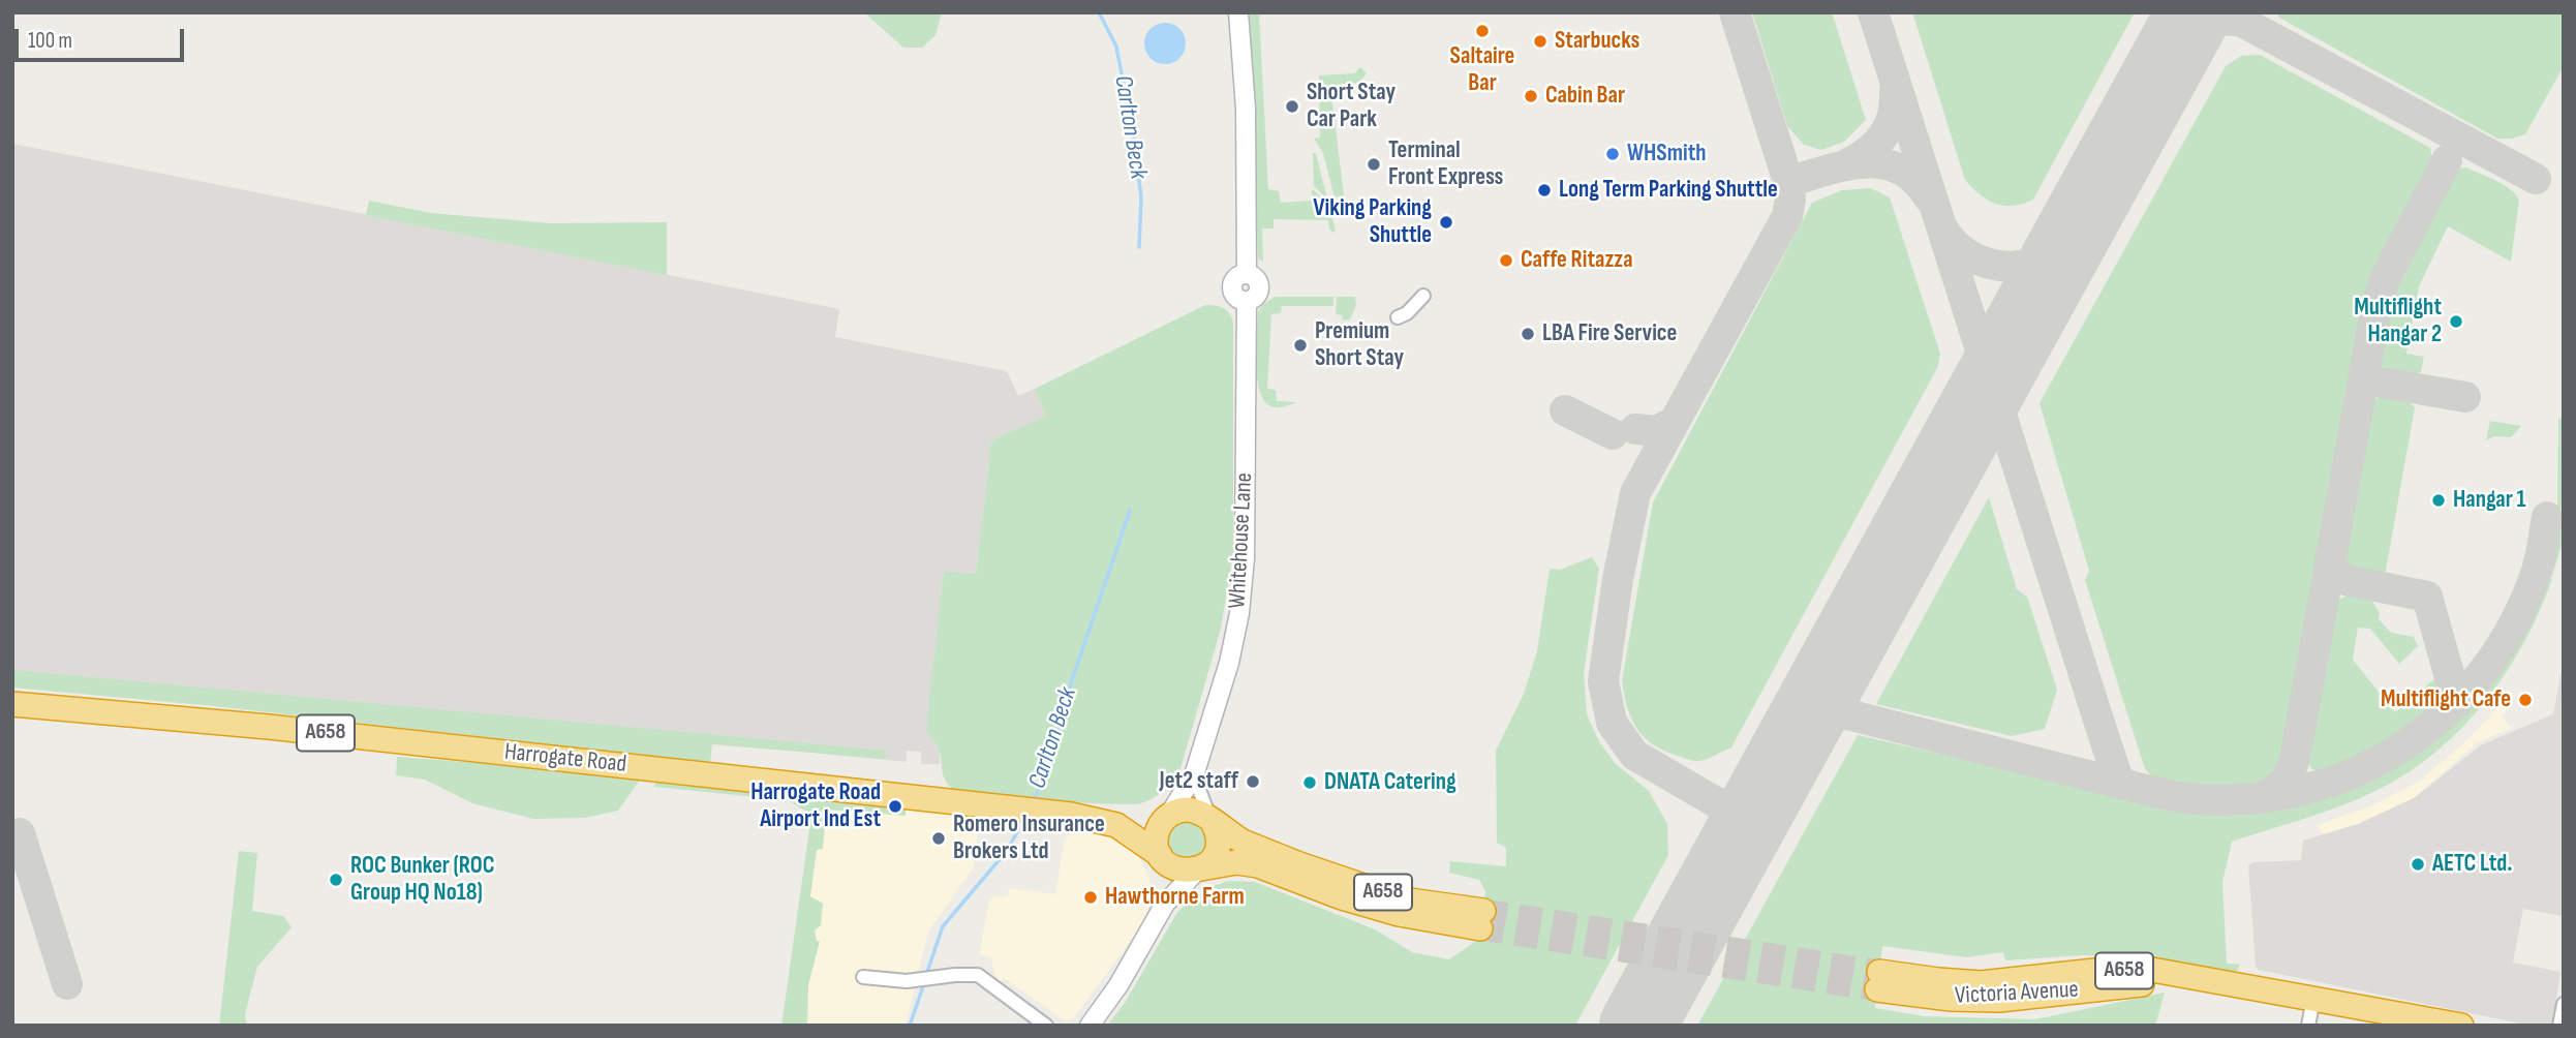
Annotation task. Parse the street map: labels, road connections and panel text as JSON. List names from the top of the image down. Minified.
{"streets":{"highway":["A658","Harrogate Road","Victoria Avenue"],"street":["Whitehouse Lane"]},"crossings":[["Whitehouse Lane","A658"],["Whitehouse Lane","Harrogate Road"],["A658","Harrogate Road"]],"water":["Carlton Beck"],"places":["Saltaire Bar","Starbucks","Cabin Bar","Short Stay Car Park","WHSmith","Terminal Front Express","Long Term Parking Shuttle","Viking Parking Shuttle","Caffe Ritazza","Multiflight Hangar 2","LBA Fire Service","Premium Short Stay","Hangar 1","Multiflight Cafe","Jet2 staff","DNATA Catering","Harrogate Road Airport Ind Est","Romero Insurance Brokers Ltd","AETC Ltd.","ROC Bunker (ROC Group HQ No18)","Hawthorne Farm"],"scale_bar":"100 m"}
